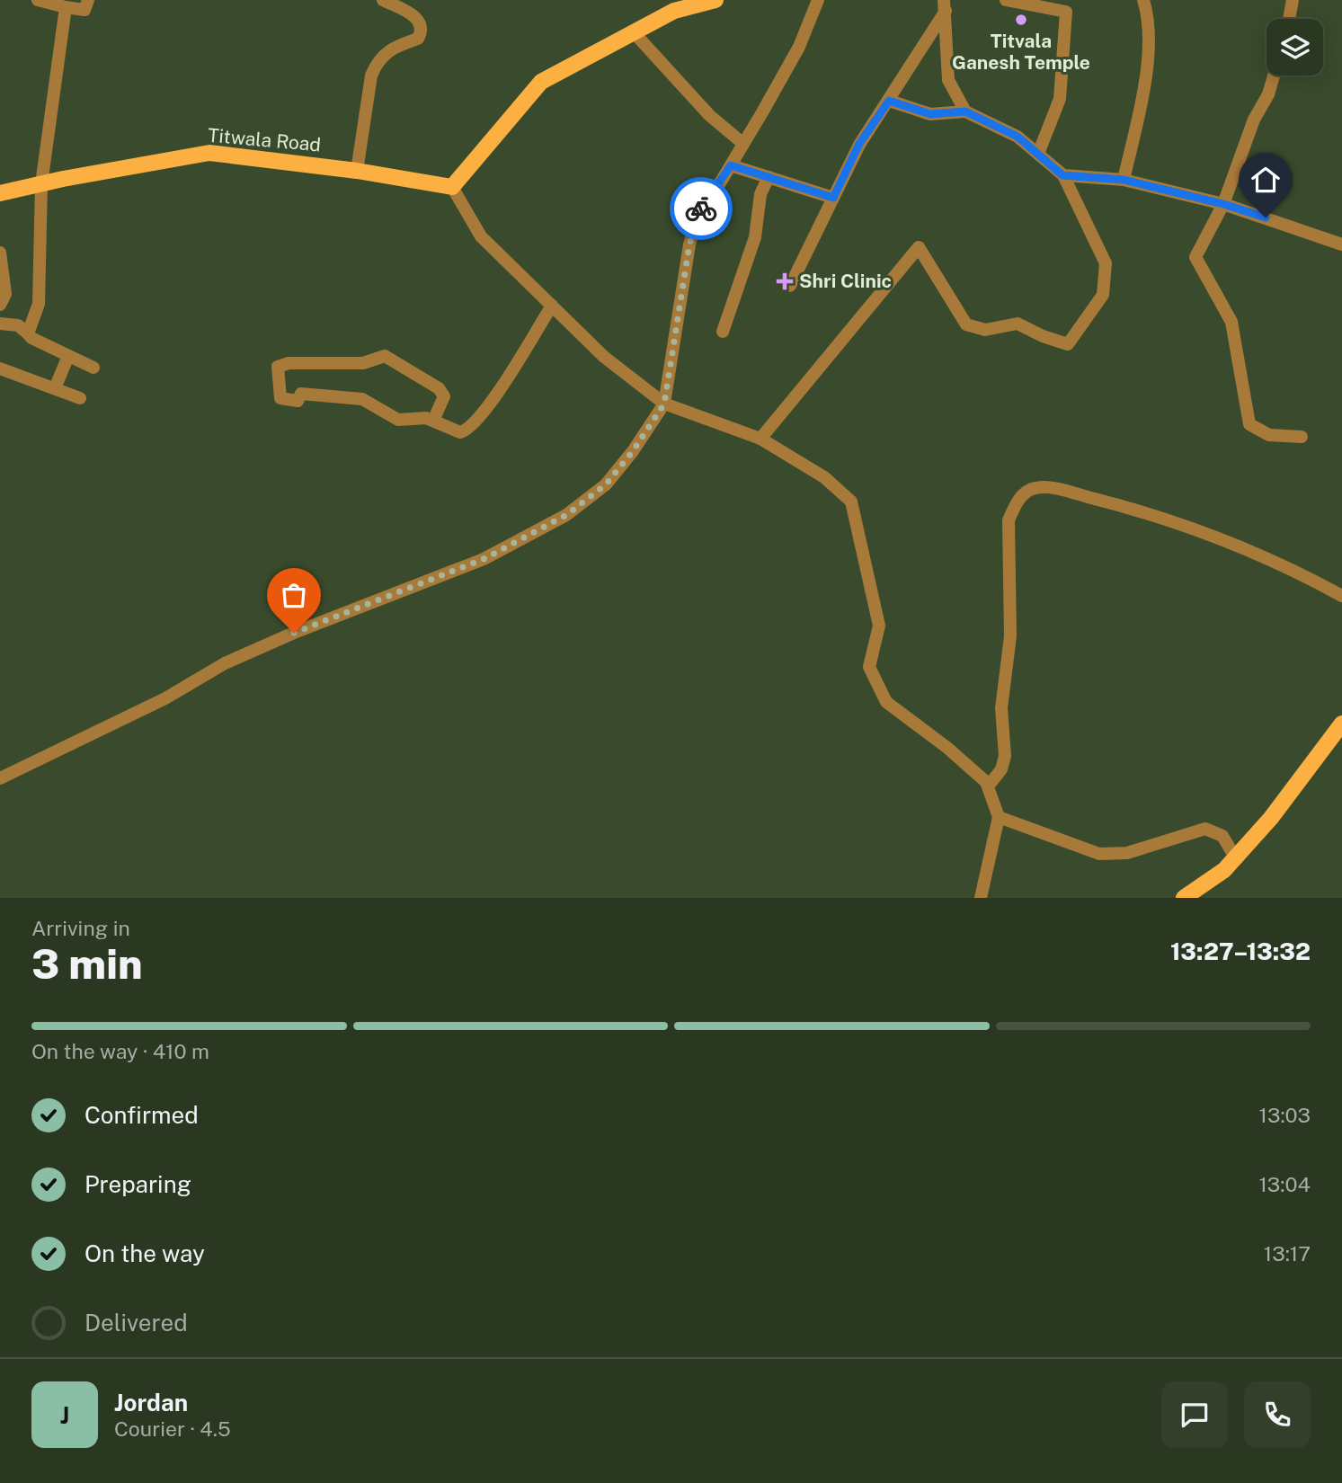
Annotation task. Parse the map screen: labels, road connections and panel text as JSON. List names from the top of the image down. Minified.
{"streets":{"main road":["Titwala Road"]},"places":{"other":["Titvala Ganesh Temple"],"health":["Shri Clinic"]},"page":{"heading":["3 min","Arriving in","13:27–13:32"],"panel":["Jordan","Courier · 4.5"],"bar":"On the way · 410 m","list":[["Confirmed","13:03"],["Preparing","13:04"],["On the way","13:17"],"Delivered"],"round":"J"}}
